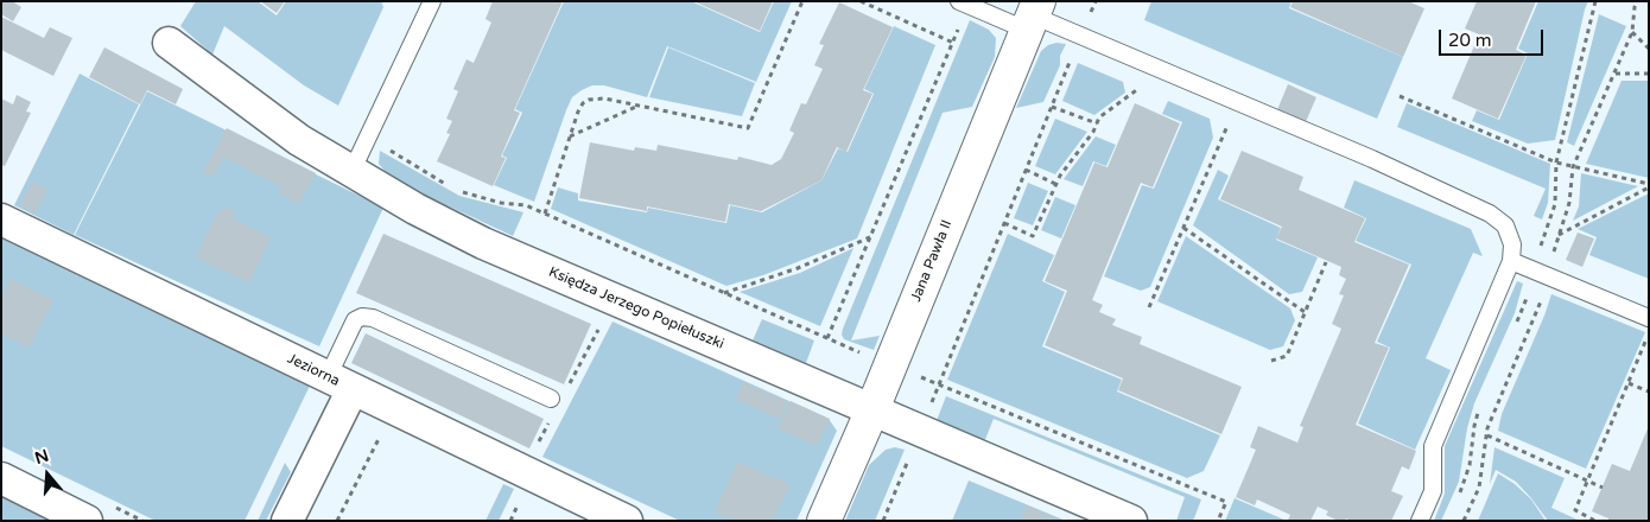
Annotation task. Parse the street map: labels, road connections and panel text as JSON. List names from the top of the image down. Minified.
{"streets":{"street":["Jana Pawła II","Księdza Jerzego Popiełuszki","Jeziorna"]},"crossings":[["Jana Pawła II","Księdza Jerzego Popiełuszki"]],"scale_bar":"20 m","north":"top"}
